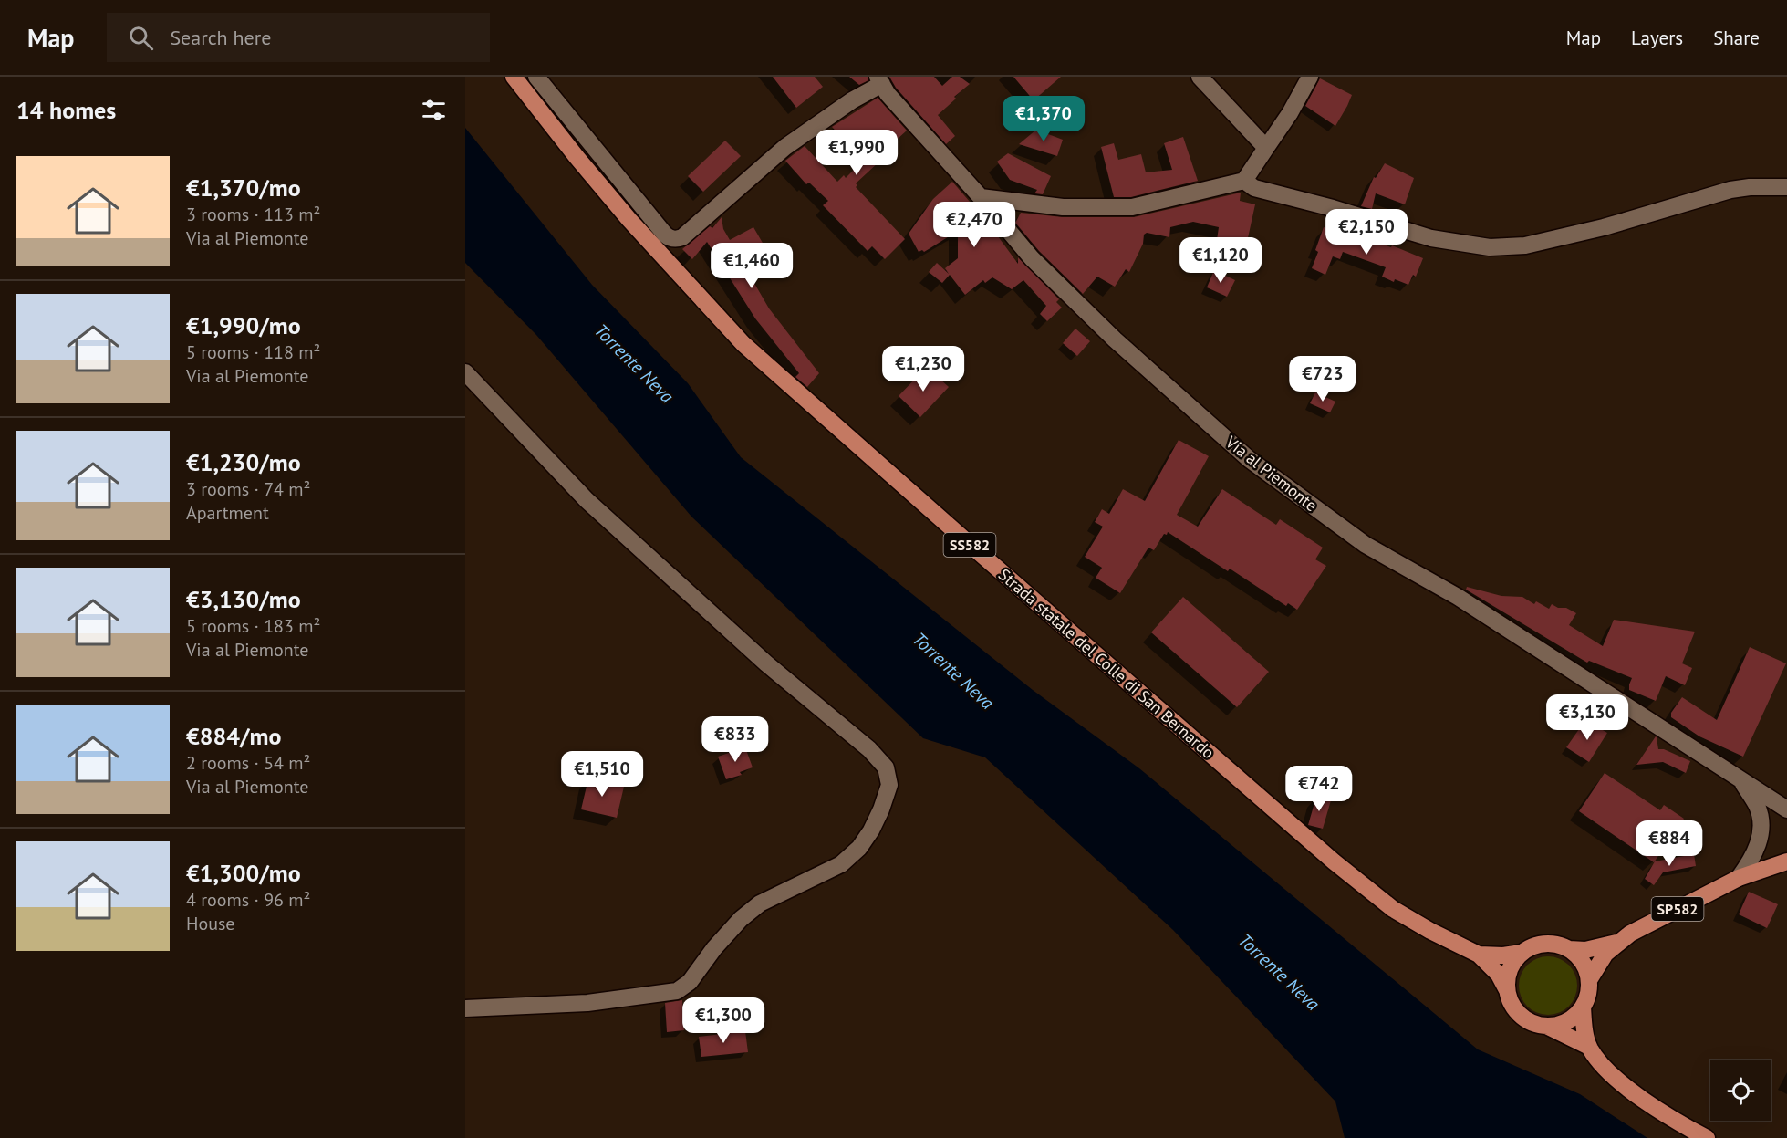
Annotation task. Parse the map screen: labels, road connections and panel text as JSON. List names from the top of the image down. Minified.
{"streets":{"main road":["Via al Piemonte","SS582","Strada statale del Colle di San Bernardo","SP582"]},"crossings":[["Via al Piemonte","Strada statale del Colle di San Bernardo"]],"water":["Torrente Neva"],"page":{"header":"Map","search":"Search here","nav":["Map","Layers","Share"],"heading":"14 homes","price":["€1,370","€1,990","€2,470","€2,150","€1,120","€1,460","€1,230","€723","€3,130","€833","€1,510","€742","€884","€1,300"],"list":[{"name":"€1,370/mo","note":"3 rooms · 113 m² · Via al Piemonte"},{"name":"€1,990/mo","note":"5 rooms · 118 m² · Via al Piemonte"},{"name":"€1,230/mo","note":"3 rooms · 74 m² · Apartment"},{"name":"€3,130/mo","note":"5 rooms · 183 m² · Via al Piemonte"},{"name":"€884/mo","note":"2 rooms · 54 m² · Via al Piemonte"},{"name":"€1,300/mo","note":"4 rooms · 96 m² · House"}]}}
